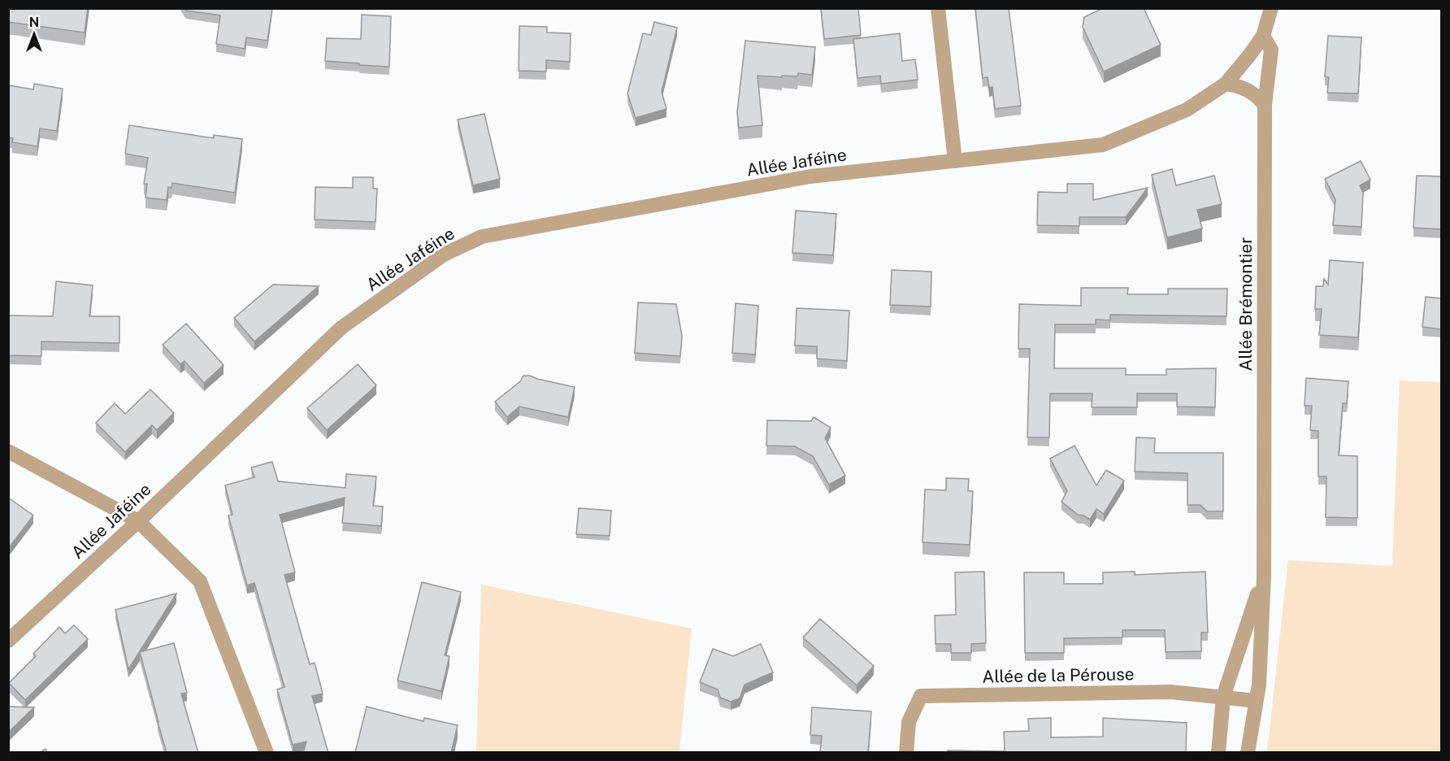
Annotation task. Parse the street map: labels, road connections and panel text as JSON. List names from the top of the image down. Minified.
{"streets":{"street":["Allée Jaféine","Allée Brémontier","Allée de la Pérouse"]},"crossings":[["Allée Jaféine","Allée Brémontier"],["Allée Brémontier","Allée de la Pérouse"]],"north":"top"}
